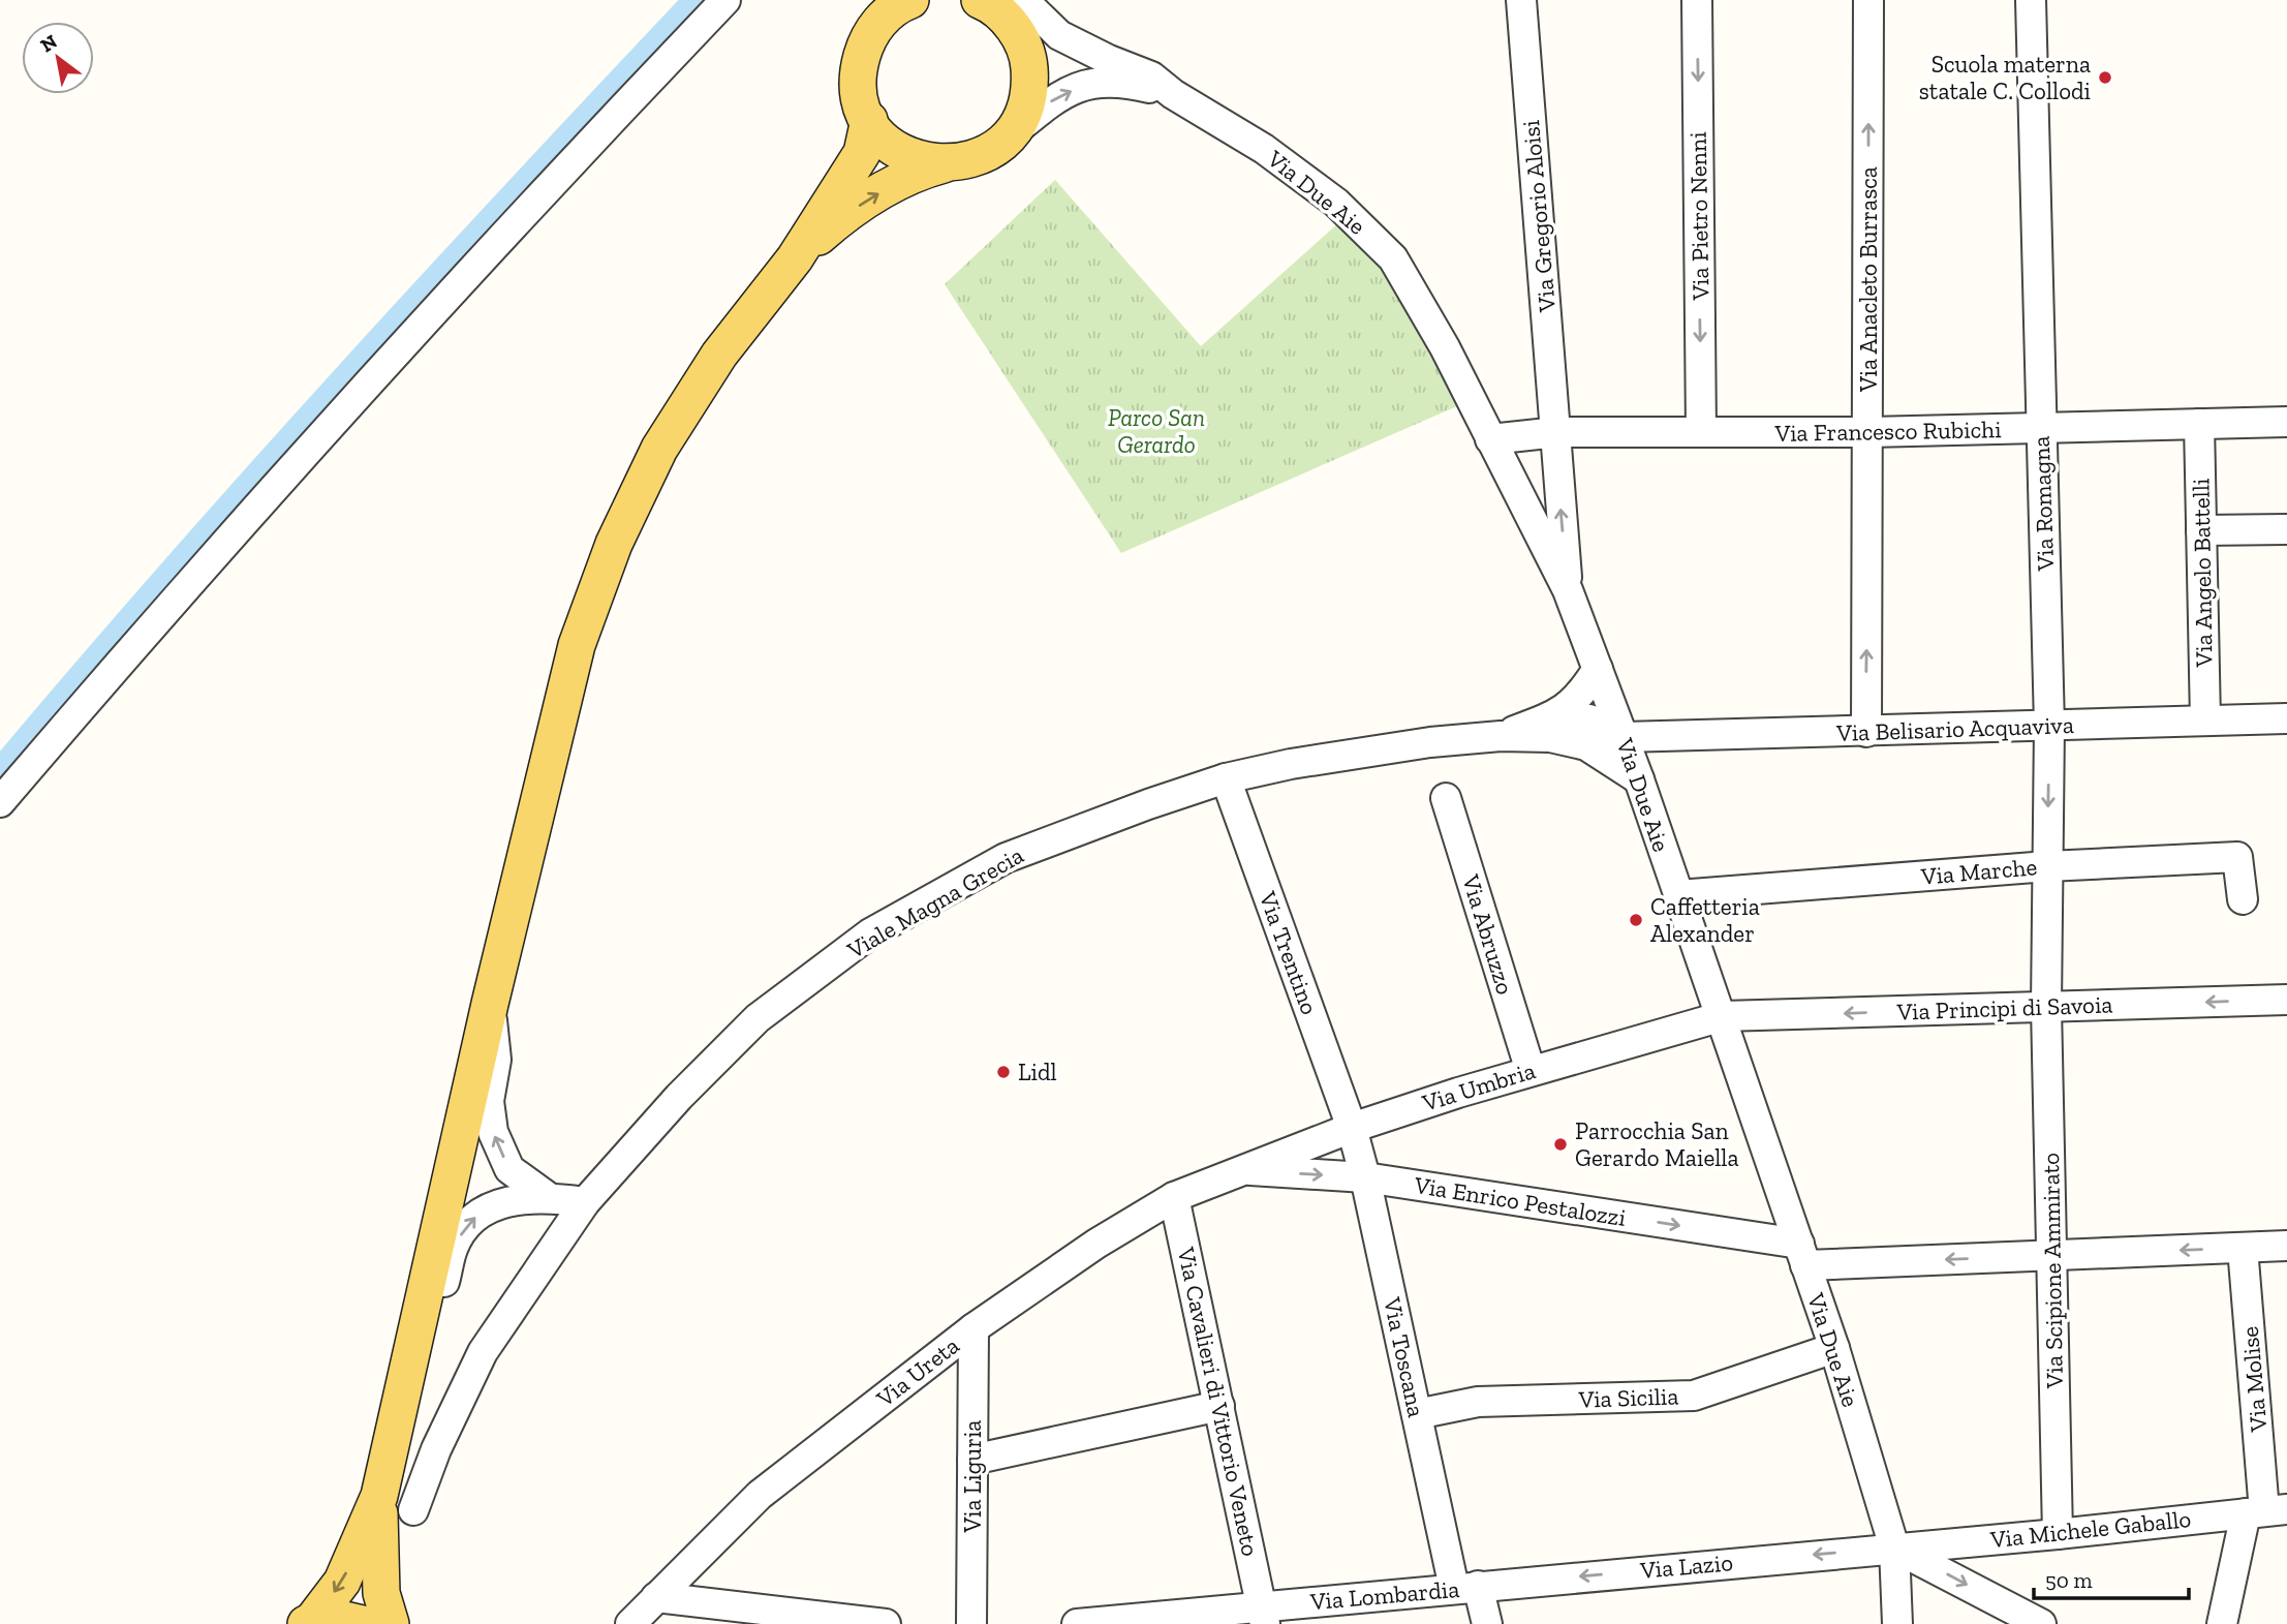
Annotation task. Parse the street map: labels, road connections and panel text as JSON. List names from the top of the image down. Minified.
{"streets":{"street":["Via Due Aie","Via Gregorio Aloisi","Via Pietro Nenni","Via Anacleto Burrasca","Via Francesco Rubichi","Via Romagna","Via Angelo Battelli","Via Belisario Acquaviva","Via Marche","Viale Magna Grecia","Via Abruzzo","Via Trentino","Via Principi di Savoia","Via Umbria","Via Enrico Pestalozzi","Via Scipione Ammirato","Via Toscana","Via Ureta","Via Molise","Via Sicilia","Via Cavalieri di Vittorio Veneto","Via Liguria","Via Michele Gaballo","Via Lazio","Via Lombardia"]},"crossings":[["Via Due Aie","Via Gregorio Aloisi"],["Via Due Aie","Via Francesco Rubichi"],["Via Due Aie","Via Belisario Acquaviva"],["Via Due Aie","Via Marche"],["Via Due Aie","Viale Magna Grecia"],["Via Due Aie","Via Principi di Savoia"],["Via Due Aie","Via Umbria"],["Via Due Aie","Via Enrico Pestalozzi"],["Via Due Aie","Via Sicilia"],["Via Due Aie","Via Michele Gaballo"],["Via Due Aie","Via Lazio"],["Via Gregorio Aloisi","Via Francesco Rubichi"],["Via Pietro Nenni","Via Francesco Rubichi"],["Via Anacleto Burrasca","Via Francesco Rubichi"],["Via Anacleto Burrasca","Via Belisario Acquaviva"],["Via Francesco Rubichi","Via Romagna"],["Via Francesco Rubichi","Via Angelo Battelli"],["Via Romagna","Via Belisario Acquaviva"],["Via Romagna","Via Marche"],["Via Romagna","Via Principi di Savoia"],["Via Romagna","Via Scipione Ammirato"],["Via Angelo Battelli","Via Belisario Acquaviva"],["Via Belisario Acquaviva","Viale Magna Grecia"],["Viale Magna Grecia","Via Trentino"],["Via Abruzzo","Via Umbria"],["Via Trentino","Via Umbria"],["Via Trentino","Via Toscana"],["Via Principi di Savoia","Via Umbria"],["Via Principi di Savoia","Via Scipione Ammirato"],["Via Umbria","Via Enrico Pestalozzi"],["Via Umbria","Via Toscana"],["Via Umbria","Via Ureta"],["Via Enrico Pestalozzi","Via Scipione Ammirato"],["Via Enrico Pestalozzi","Via Toscana"],["Via Enrico Pestalozzi","Via Ureta"],["Via Enrico Pestalozzi","Via Molise"],["Via Scipione Ammirato","Via Michele Gaballo"],["Via Toscana","Via Sicilia"],["Via Toscana","Via Lazio"],["Via Toscana","Via Lombardia"],["Via Ureta","Via Cavalieri di Vittorio Veneto"],["Via Ureta","Via Liguria"],["Via Molise","Via Michele Gaballo"],["Via Cavalieri di Vittorio Veneto","Via Lombardia"],["Via Michele Gaballo","Via Lazio"],["Via Lazio","Via Lombardia"]],"one_way":["Via Pietro Nenni","Via Anacleto Burrasca","Via Principi di Savoia","Via Lazio"],"parks":["Parco San Gerardo"],"places":["Scuola materna statale C. Collodi","Caffetteria Alexander","Lidl","Parrocchia San Gerardo Maiella"],"scale_bar":"50 m","north":"top left"}
